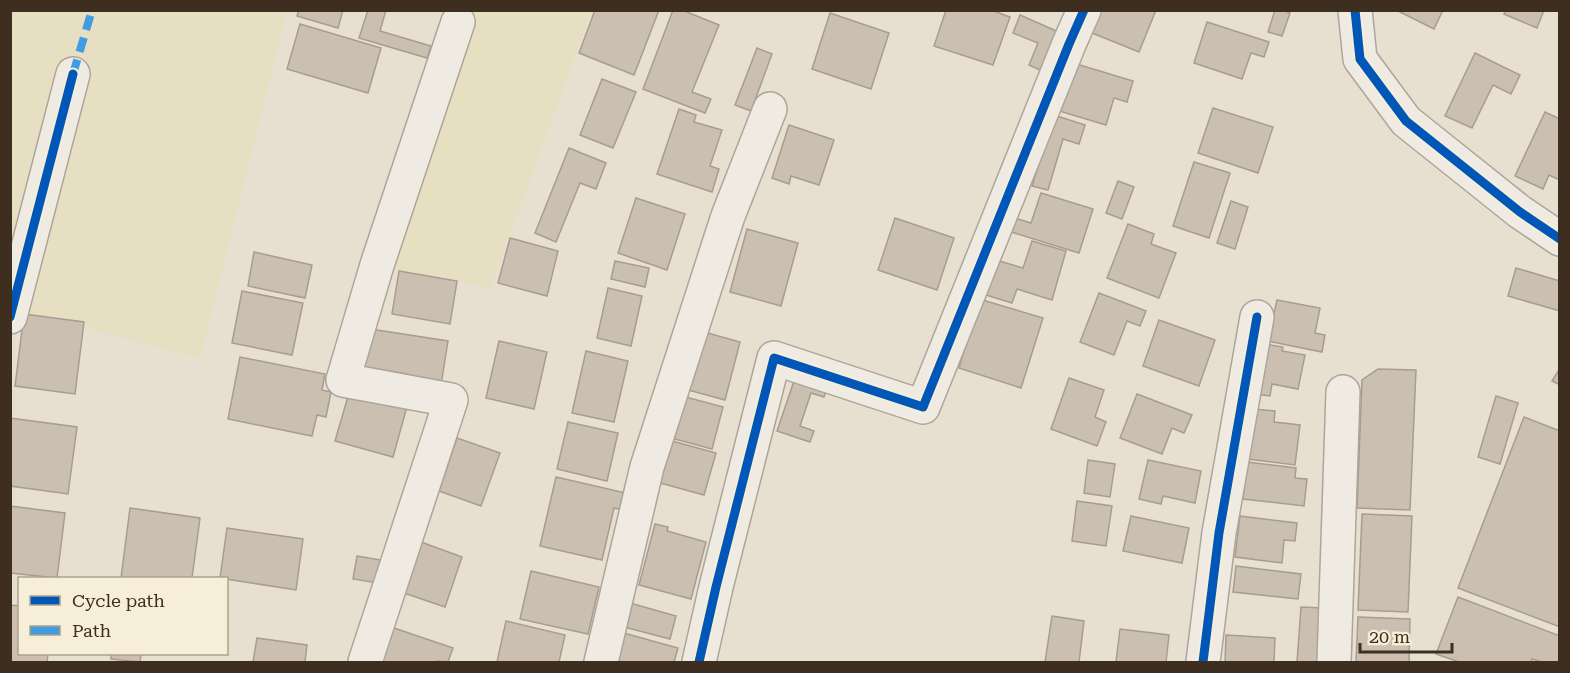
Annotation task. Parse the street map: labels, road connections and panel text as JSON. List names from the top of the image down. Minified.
{"legend":["Cycle path","Path"],"scale_bar":"20 m"}
